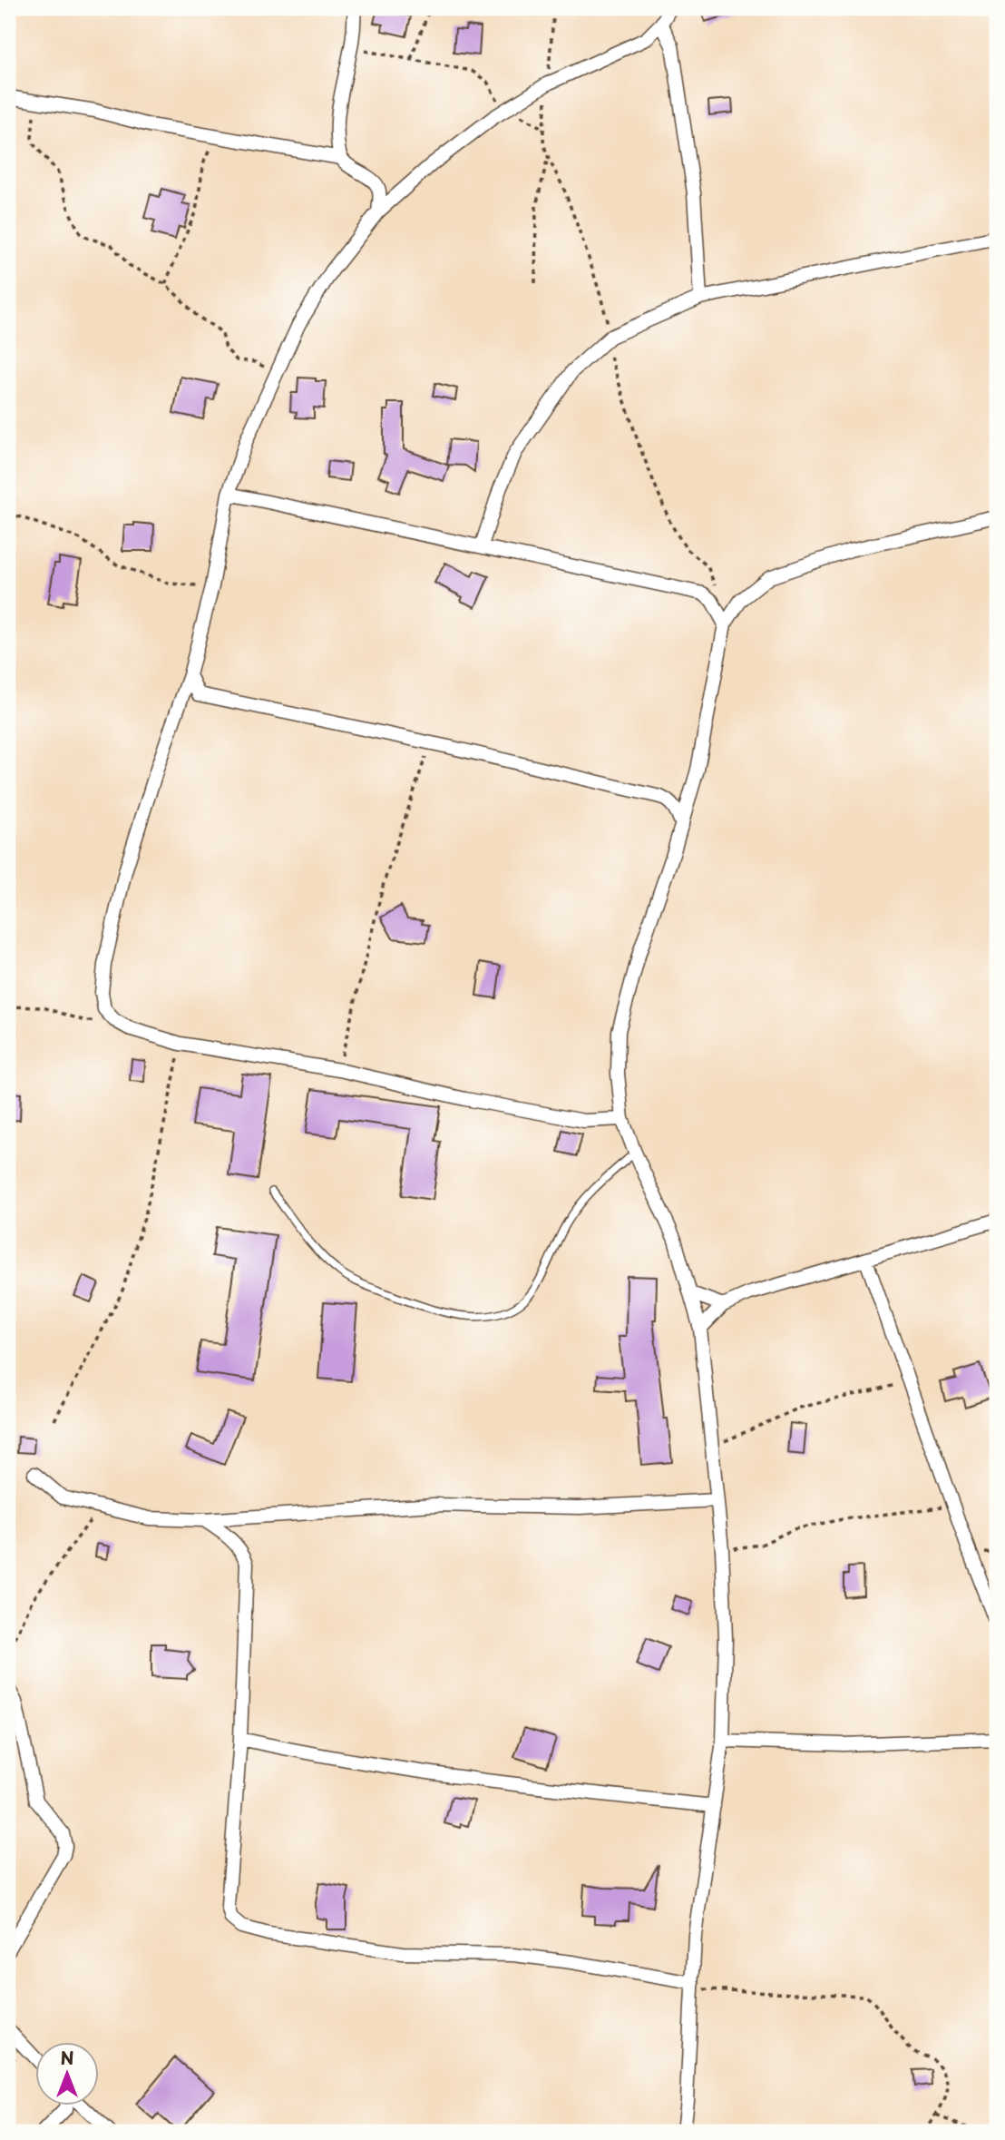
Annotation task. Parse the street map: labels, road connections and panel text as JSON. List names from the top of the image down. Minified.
{"north":"top"}
